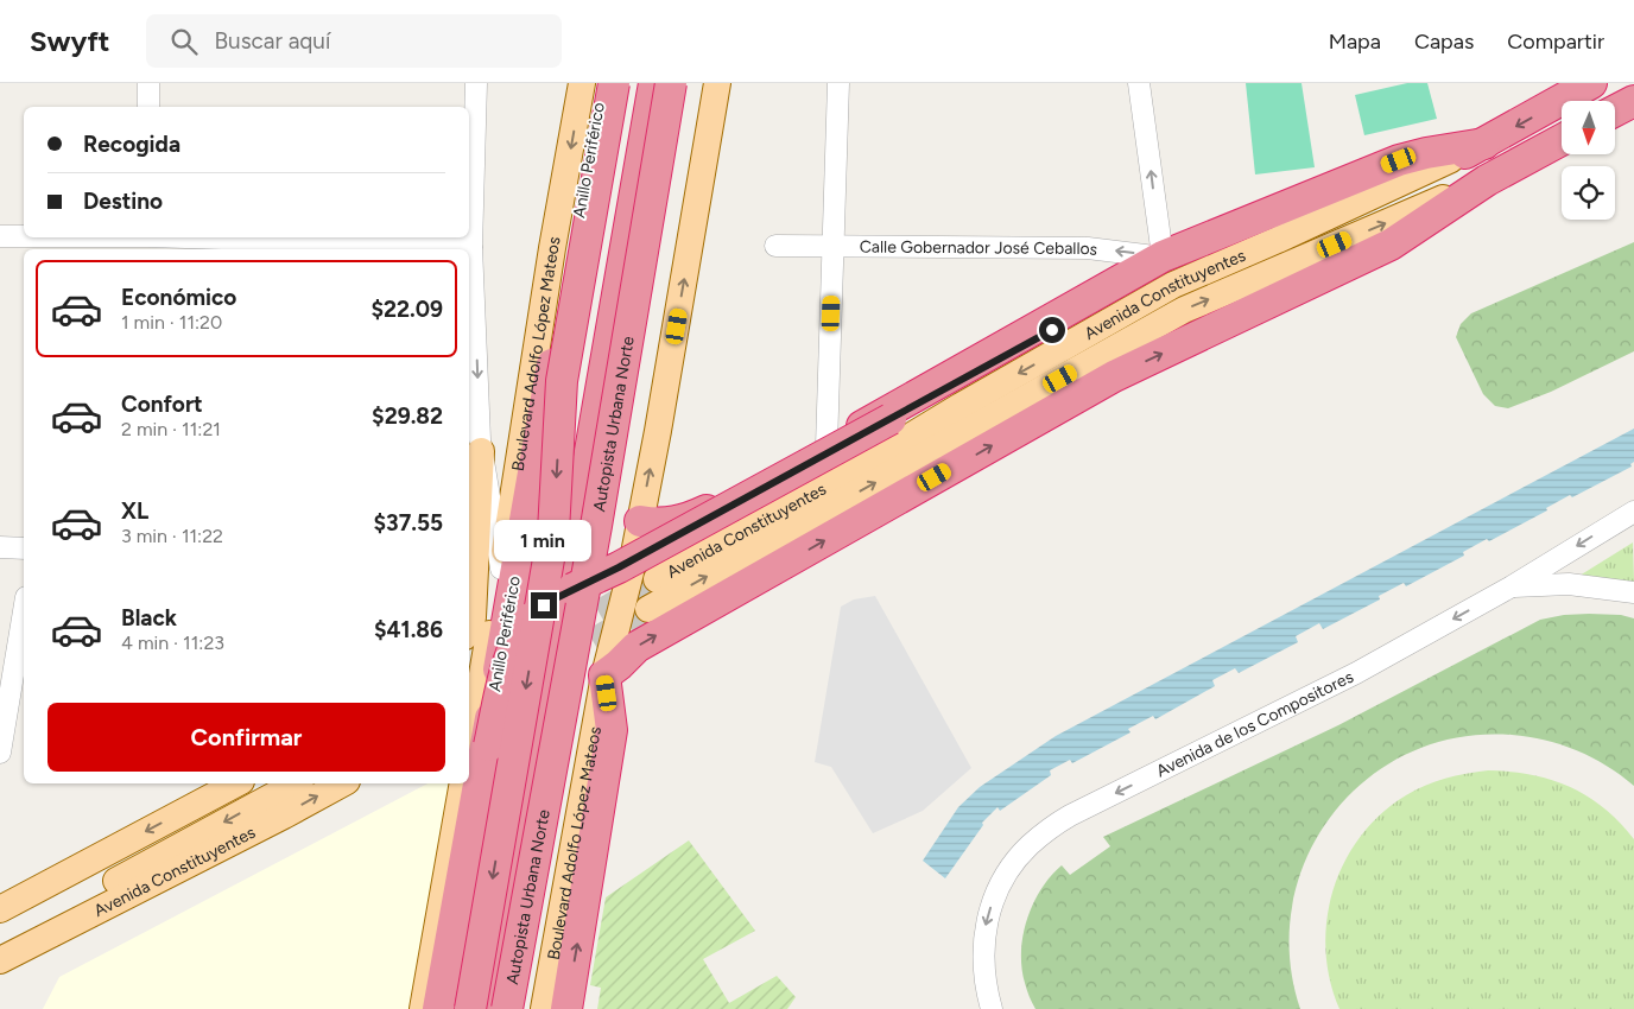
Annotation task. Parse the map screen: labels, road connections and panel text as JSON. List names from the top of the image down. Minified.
{"streets":{"highway":["Anillo Periférico","Avenida Constituyentes","Autopista Urbana Norte"],"main road":["Boulevard Adolfo López Mateos"],"street":["Calle Gobernador José Ceballos","Avenida de los Compositores"]},"one_way":["Calle Gobernador José Ceballos","Avenida de los Compositores"],"north":"bottom","page":{"header":"Swyft","search":"Buscar aquí","nav":["Mapa","Capas","Compartir"],"banner":["Recogida","Destino"],"list":[{"name":"Económico","note":"1 min · 11:20","value":"$22.09"},{"name":"Confort","note":"2 min · 11:21","value":"$29.82"},{"name":"XL","note":"3 min · 11:22","value":"$37.55"},{"name":"Black","note":"4 min · 11:23","value":"$41.86"}],"bubble":"1 min","buttons":"Confirmar"}}
